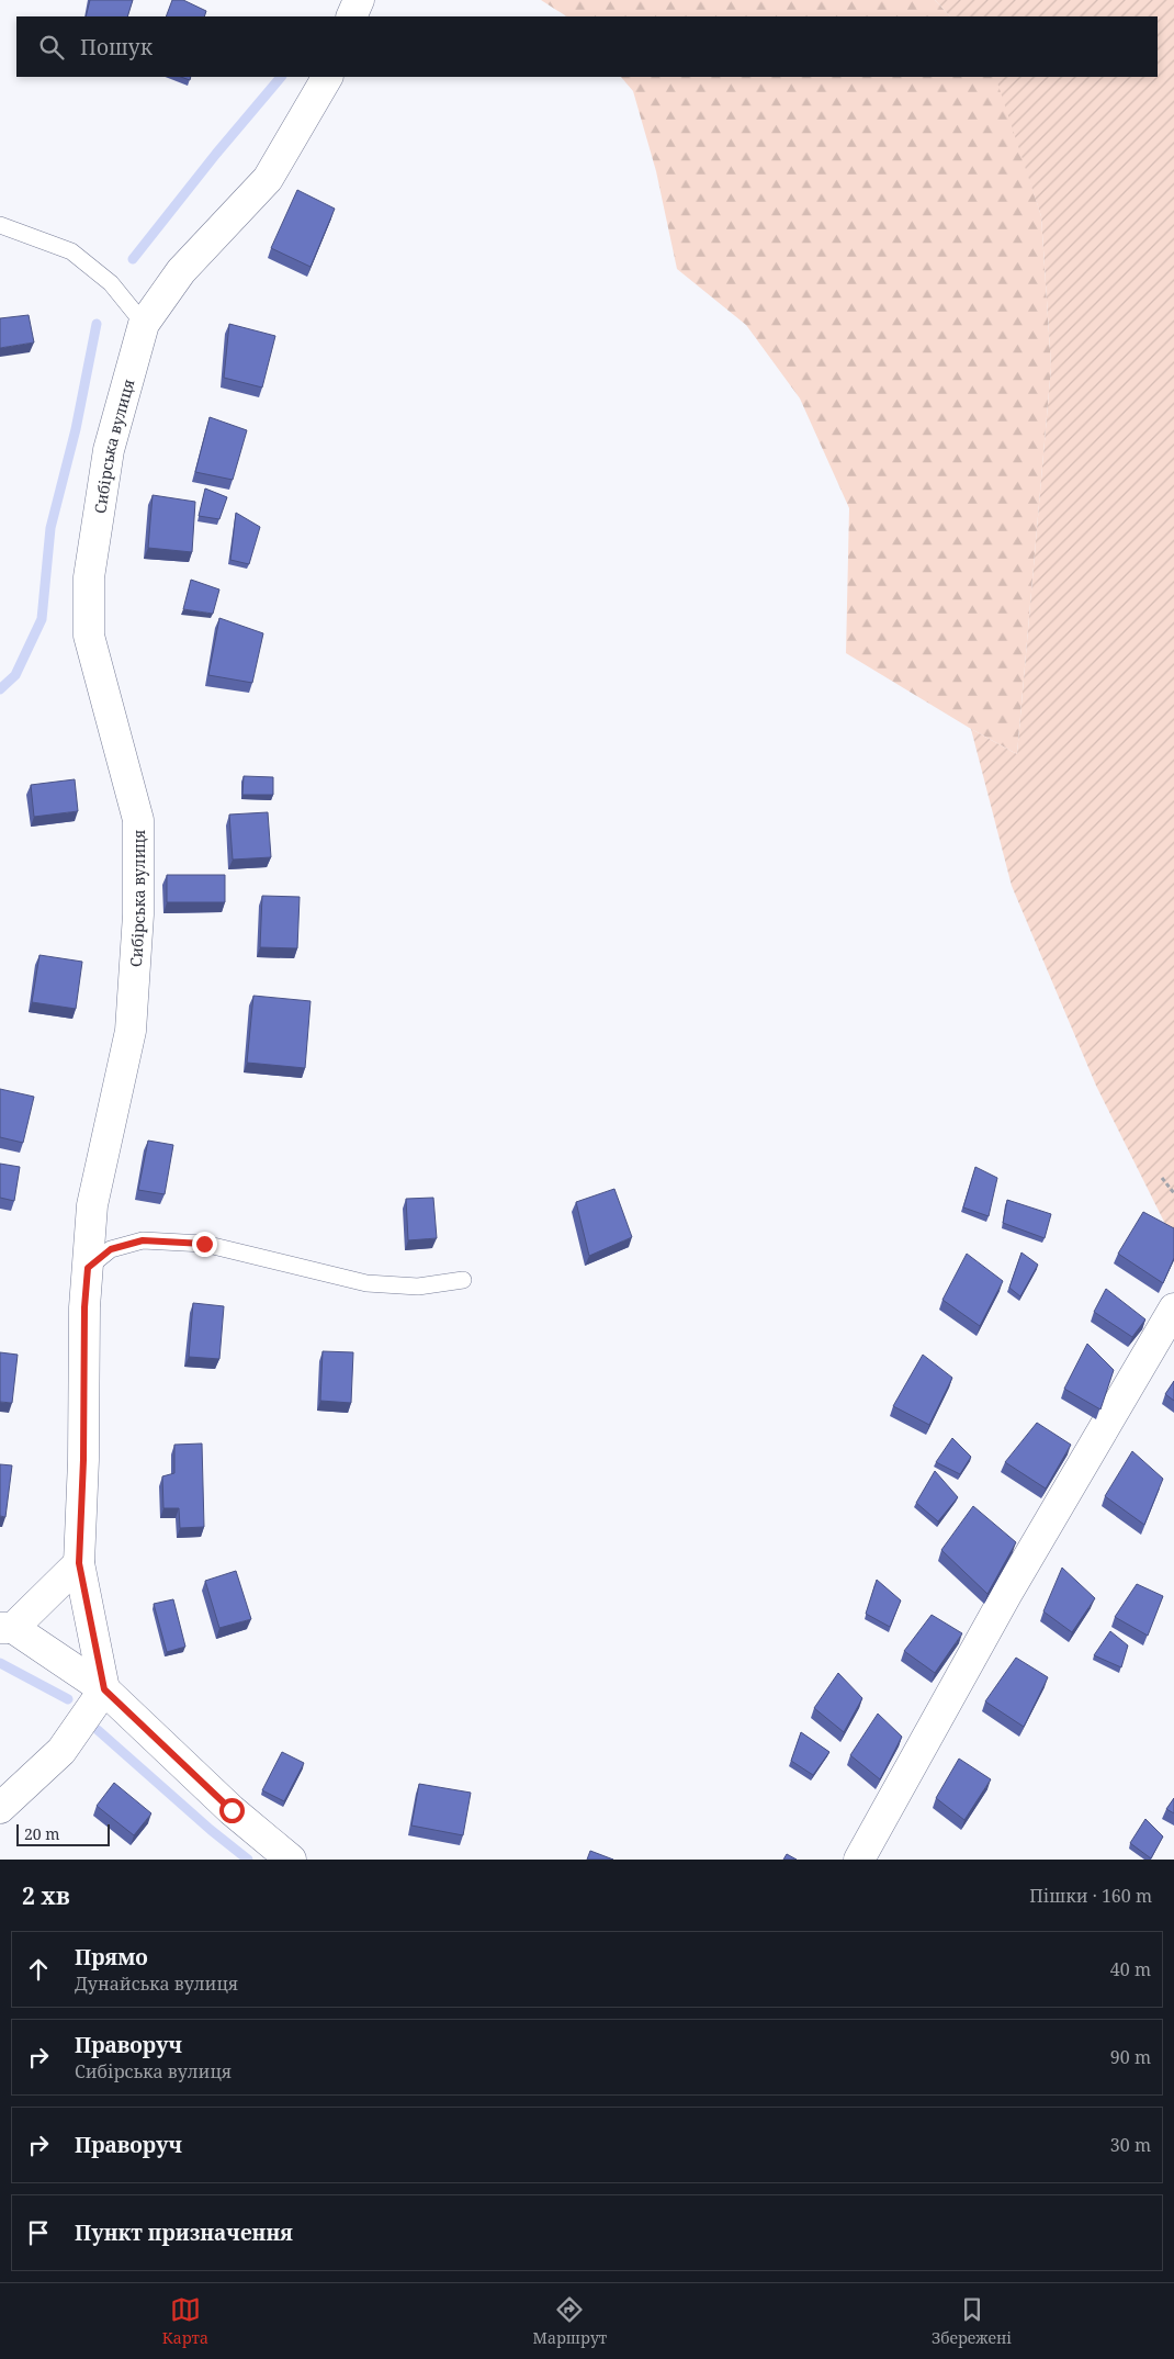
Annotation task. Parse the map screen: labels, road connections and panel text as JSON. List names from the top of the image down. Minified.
{"streets":{"street":["Сибірська вулиця"]},"scale_bar":"20 m","page":{"search":"Пошук","scale":"20 m","heading":["2 хв","Пішки · 160 m"],"list":[["Прямо","Дунайська вулиця","40 m"],["Праворуч","Сибірська вулиця","90 m"],["Праворуч","30 m"],"Пункт призначення"],"nav":["Карта","Маршрут","Збережені"]}}
